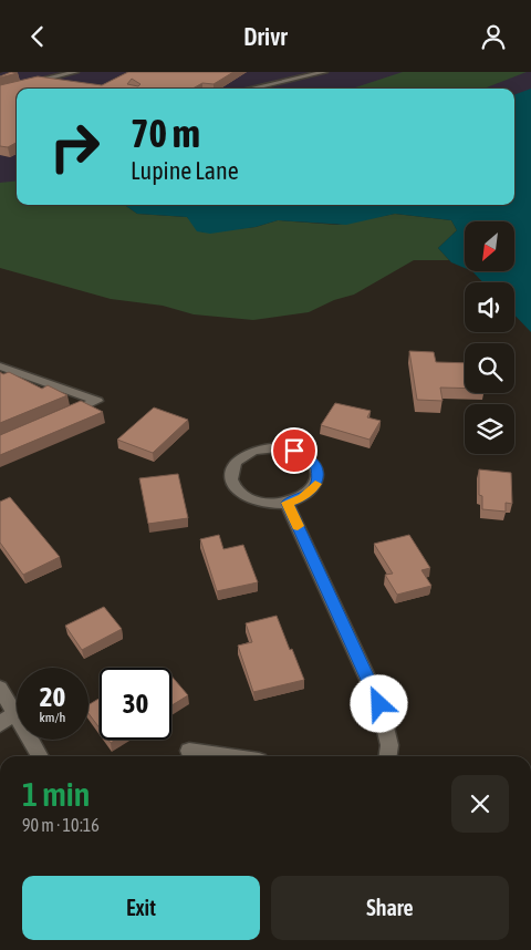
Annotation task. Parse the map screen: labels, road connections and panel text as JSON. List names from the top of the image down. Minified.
{"north":"bottom left","page":{"header":"Drivr","turn":["70 m","Lupine Lane"],"speed":"20 km/h","limit":"30","heading":["1 min","90 m · 10:16"],"buttons":["Exit","Share"]}}
